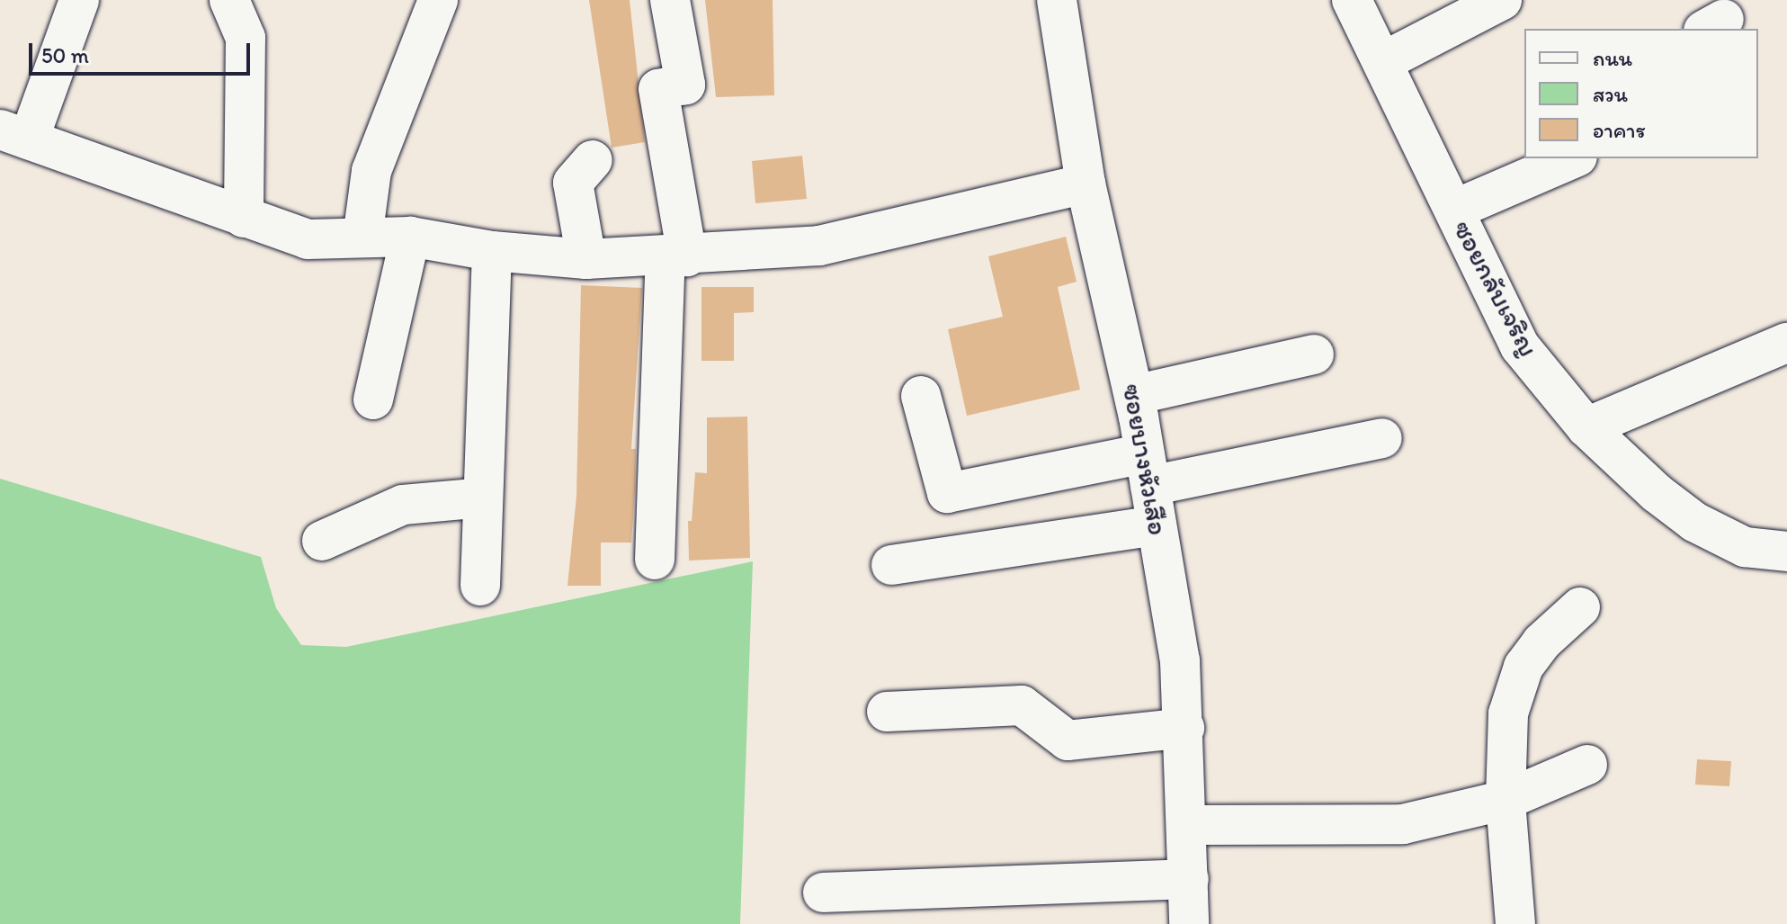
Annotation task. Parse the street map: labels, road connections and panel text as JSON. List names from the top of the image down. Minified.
{"streets":{"street":["ซอยกลับเจริญ","ซอยบางหัวเสือ"]},"legend":["ถนน","สวน","อาคาร"],"scale_bar":"50 m"}
